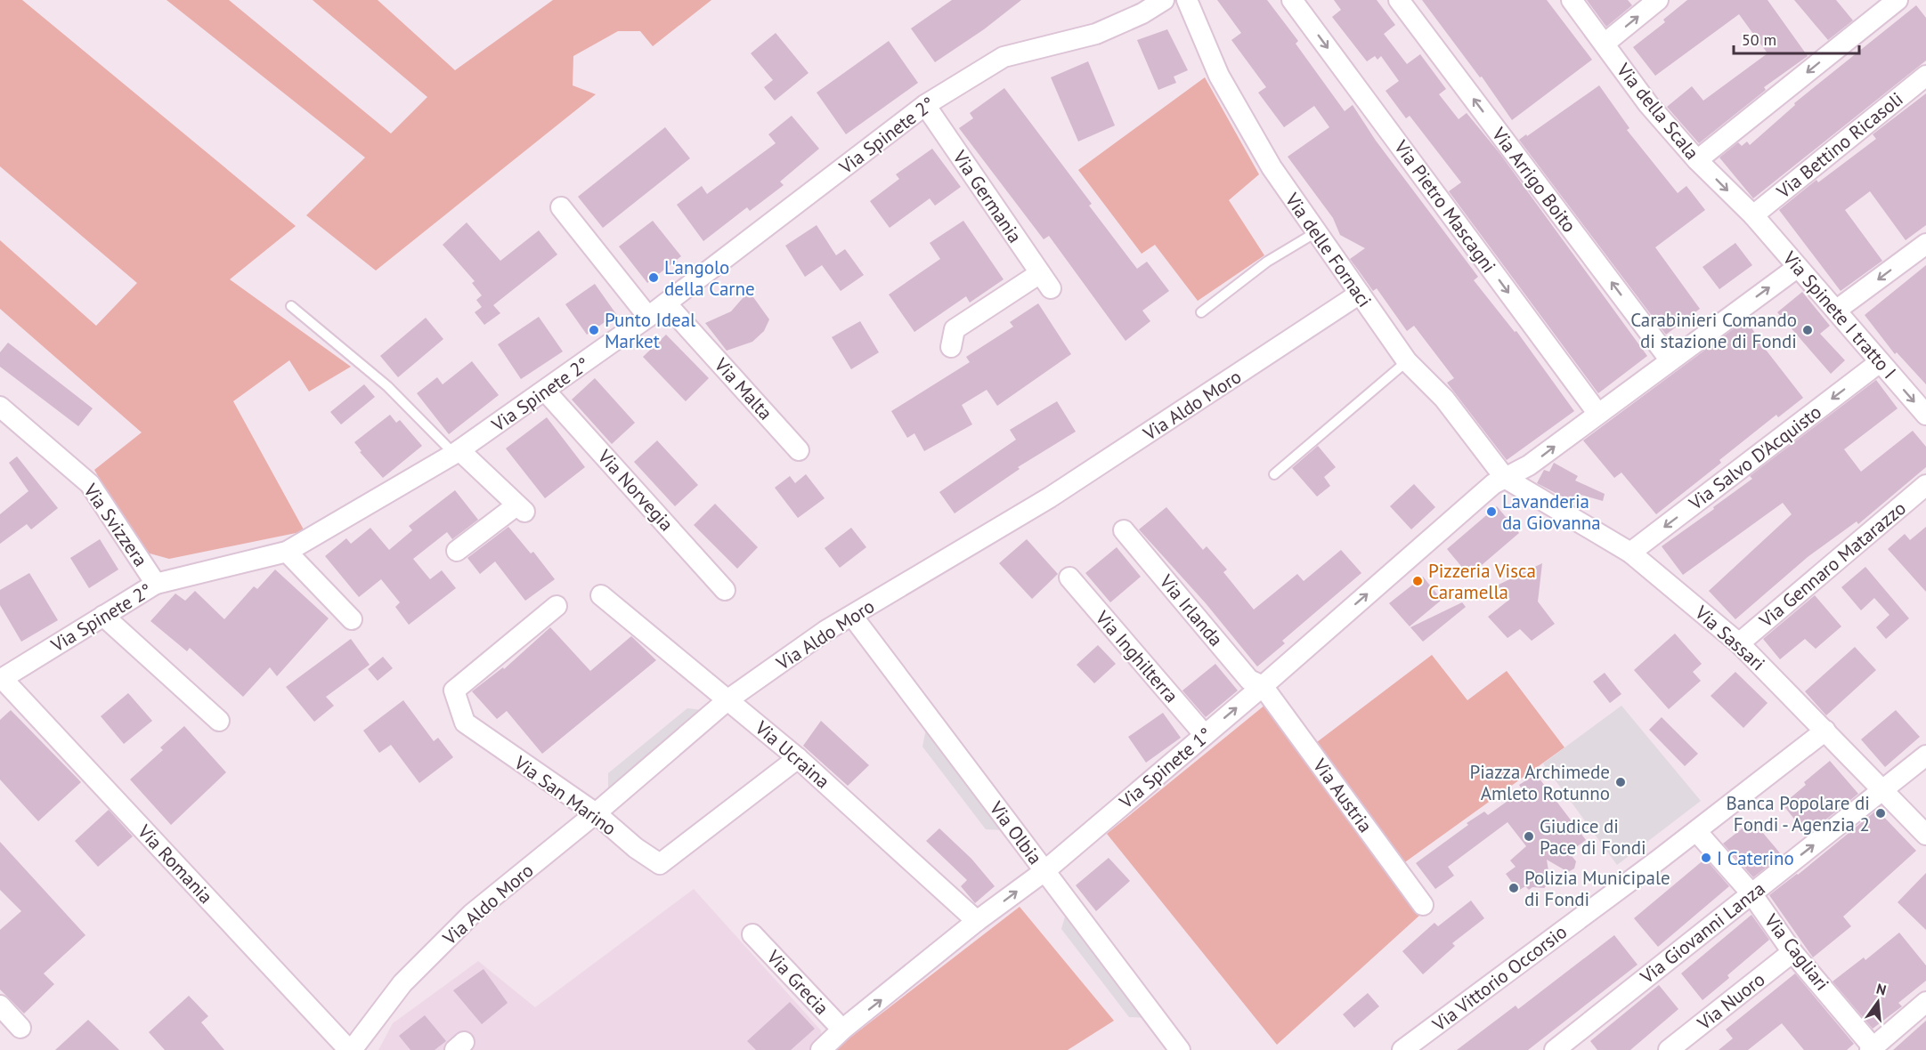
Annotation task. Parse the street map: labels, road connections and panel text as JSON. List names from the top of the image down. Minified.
{"streets":{"street":["Via della Scala","Via Spinete 2°","Via Bettino Ricasoli","Via Arrigo Boito","Via Germania","Via Pietro Mascagni","Via delle Fornaci","Via Spinete I tratto I","Via Malta","Via Aldo Moro","Via Salvo D'Acquisto","Via Norvegia","Via Svizzera","Via Gennaro Matarazzo","Via Irlanda","Via Sassari","Via Inghilterra","Via Ucraina","Via Spinete 1°","Via San Marino","Via Austria","Via Olbia","Via Romania","Via Giovanni Lanza","Via Cagliari","Via Vittorio Occorsio","Via Grecia","Via Nuoro"]},"crossings":[["Via della Scala","Via Bettino Ricasoli"],["Via della Scala","Via Spinete I tratto I"],["Via Spinete 2°","Via Germania"],["Via Spinete 2°","Via Malta"],["Via Spinete 2°","Via Norvegia"],["Via Spinete 2°","Via Svizzera"],["Via Spinete 2°","Via Romania"],["Via Bettino Ricasoli","Via Spinete I tratto I"],["Via Arrigo Boito","Via Spinete 1°"],["Via Pietro Mascagni","Via Spinete 1°"],["Via delle Fornaci","Via Aldo Moro"],["Via delle Fornaci","Via Sassari"],["Via delle Fornaci","Via Spinete 1°"],["Via Spinete I tratto I","Via Salvo D'Acquisto"],["Via Spinete I tratto I","Via Spinete 1°"],["Via Aldo Moro","Via Ucraina"],["Via Aldo Moro","Via San Marino"],["Via Aldo Moro","Via Olbia"],["Via Aldo Moro","Via Romania"],["Via Salvo D'Acquisto","Via Sassari"],["Via Gennaro Matarazzo","Via Sassari"],["Via Irlanda","Via Spinete 1°"],["Via Irlanda","Via Austria"],["Via Sassari","Via Spinete 1°"],["Via Sassari","Via Giovanni Lanza"],["Via Sassari","Via Vittorio Occorsio"],["Via Inghilterra","Via Spinete 1°"],["Via Ucraina","Via Spinete 1°"],["Via Ucraina","Via San Marino"],["Via Spinete 1°","Via Austria"],["Via Spinete 1°","Via Olbia"],["Via Spinete 1°","Via Grecia"],["Via Giovanni Lanza","Via Cagliari"],["Via Cagliari","Via Vittorio Occorsio"],["Via Cagliari","Via Nuoro"]],"one_way":["Via Arrigo Boito","Via Pietro Mascagni","Via Salvo D'Acquisto","Via Spinete 1°","Via Giovanni Lanza"],"places":["L'angolo della Carne","Punto Ideal Market","Carabinieri Comando di stazione di Fondi","Lavanderia da Giovanna","Pizzeria Visca Caramella","Piazza Archimede Amleto Rotunno","Banca Popolare di Fondi - Agenzia 2","Giudice di Pace di Fondi","I Caterino","Polizia Municipale di Fondi"],"scale_bar":"50 m","north":"top"}
